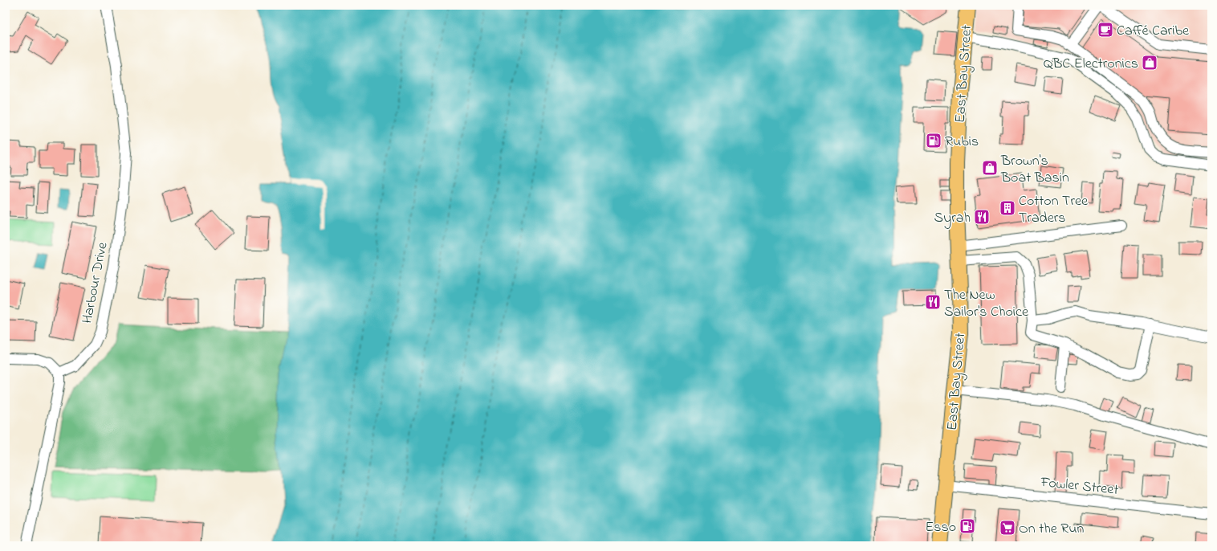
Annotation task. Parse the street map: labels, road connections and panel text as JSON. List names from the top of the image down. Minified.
{"streets":{"highway":["East Bay Street"],"street":["Harbour Drive","Fowler Street"]},"crossings":[["East Bay Street","Fowler Street"]],"places":{"cafe":["Caffé Caribe"],"shop":["QBC Electronics","Brown's Boat Basin"],"fuel station":["Rubis","Esso"],"building":["Cotton Tree Traders"],"restaurant":["Syrah","The New Sailor's Choice"],"supermarket":["On the Run"]}}
